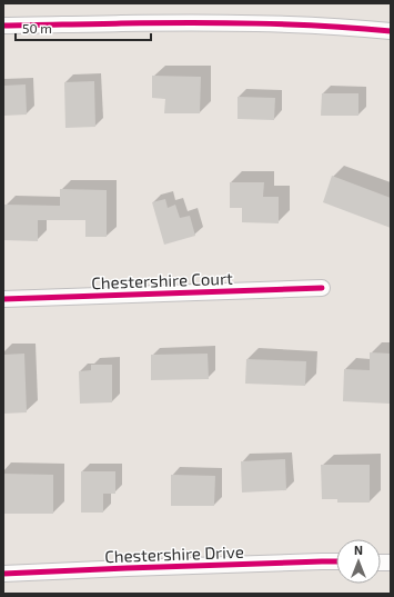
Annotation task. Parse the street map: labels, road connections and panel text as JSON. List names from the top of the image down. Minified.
{"streets":{"street":["Chestershire Court","Chestershire Drive"]},"scale_bar":"50 m","north":"top"}
